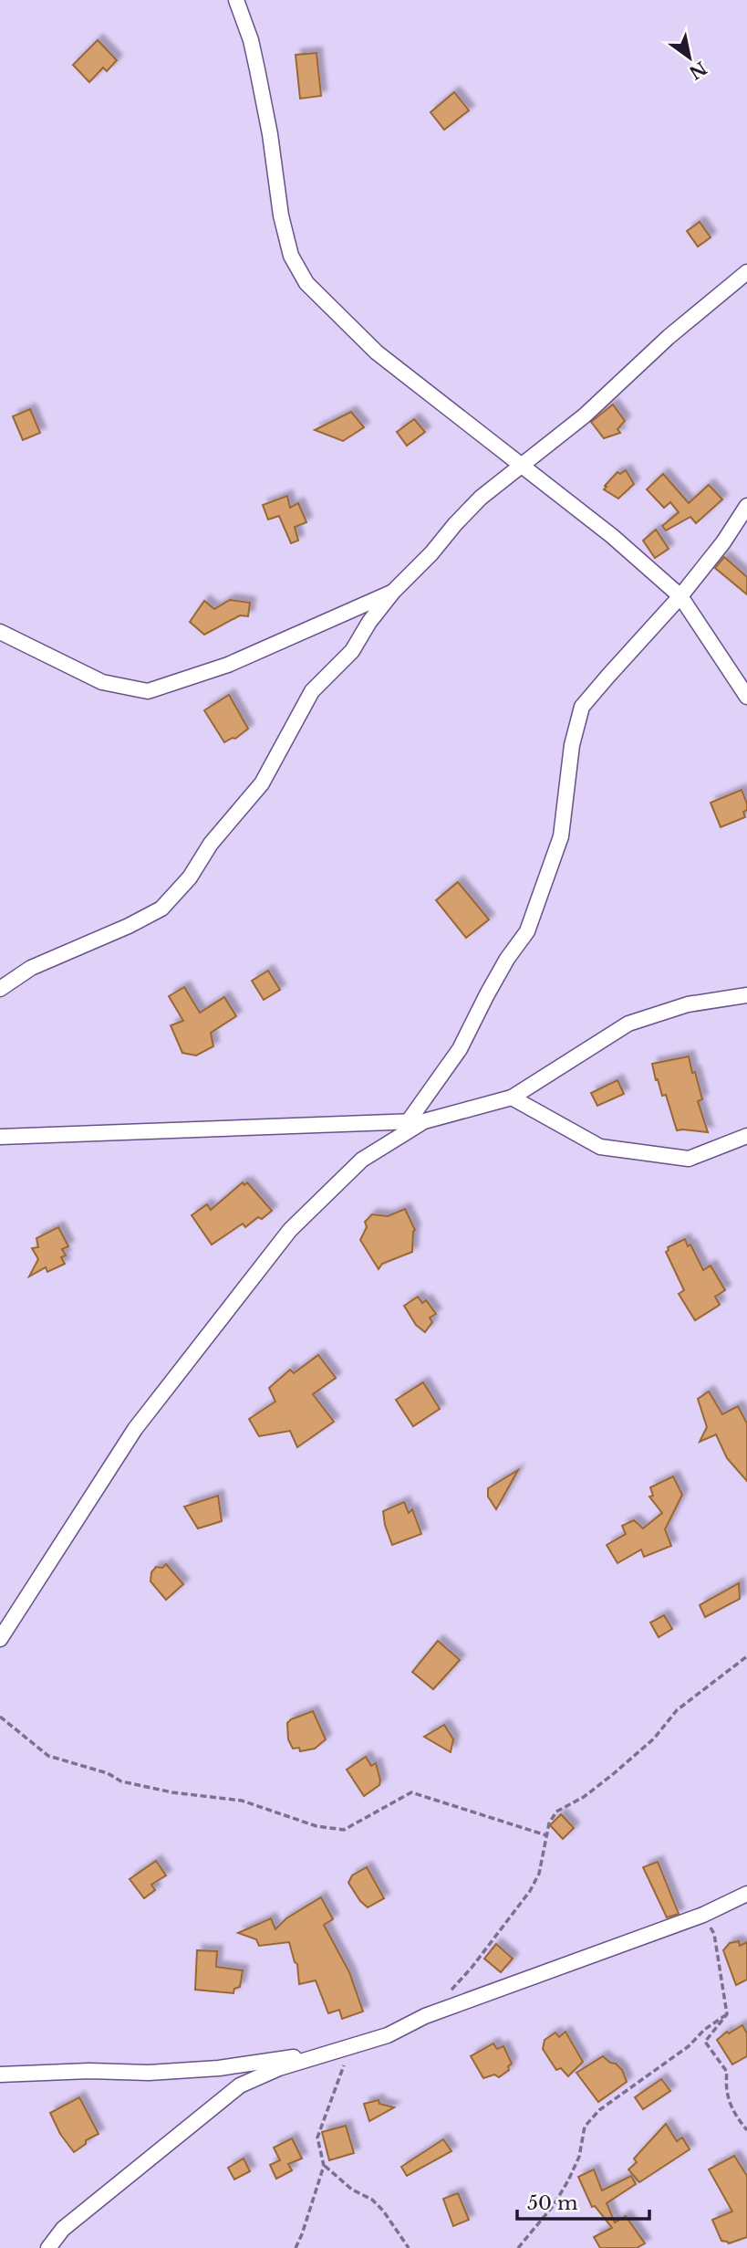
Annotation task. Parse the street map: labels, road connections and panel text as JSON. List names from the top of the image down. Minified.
{"scale_bar":"50 m","north":"bottom right"}
